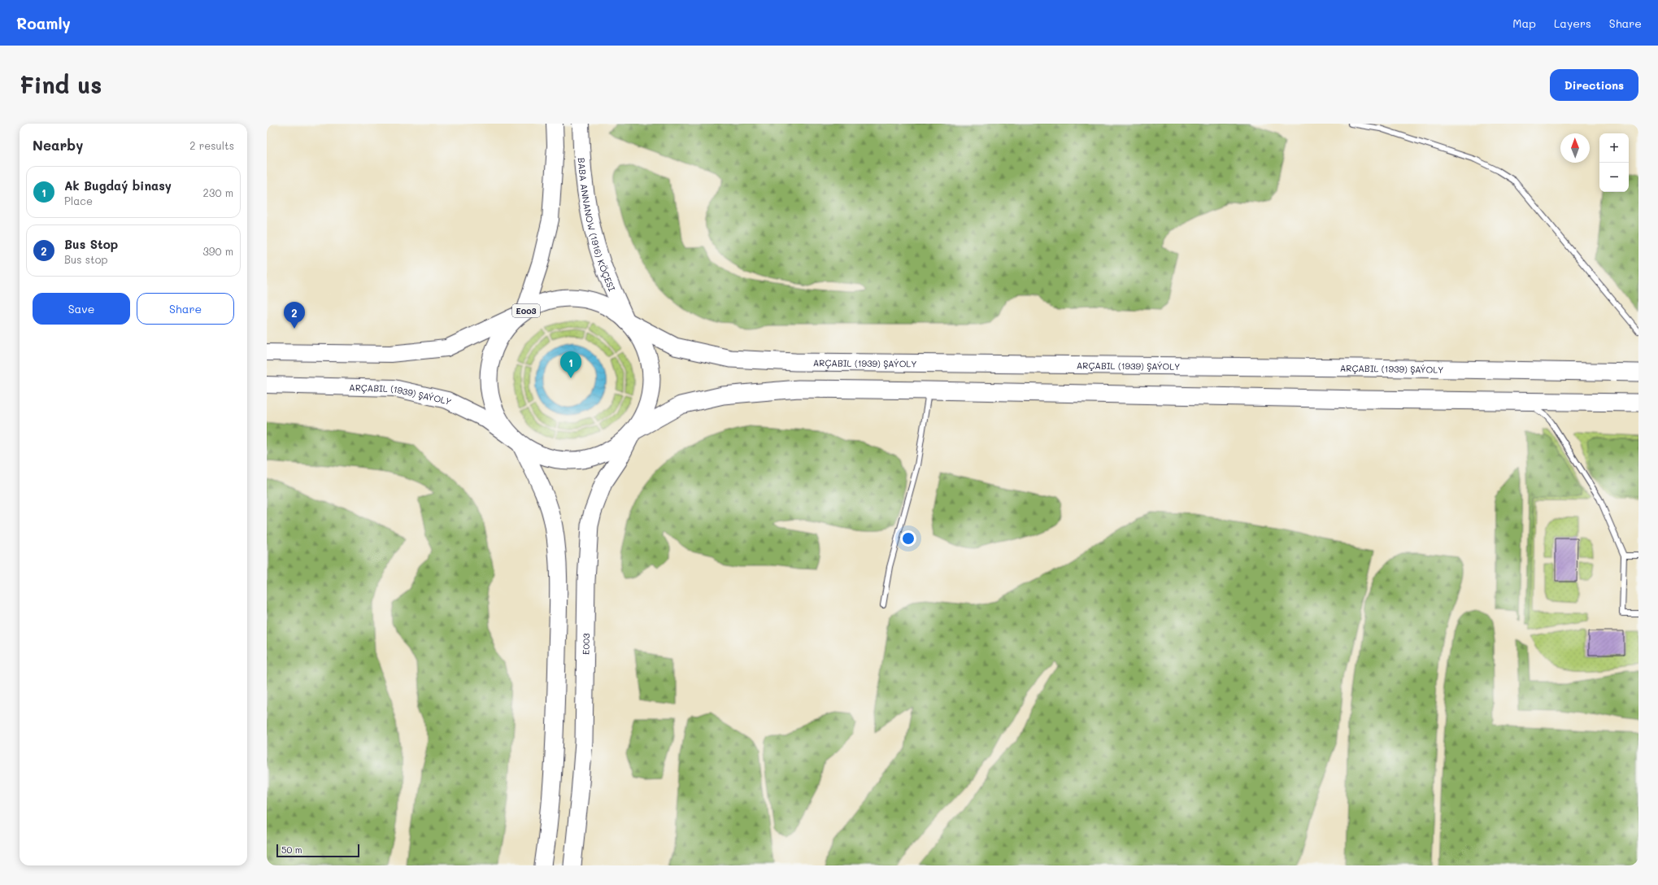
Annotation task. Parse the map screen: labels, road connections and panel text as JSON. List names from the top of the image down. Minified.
{"streets":{"highway":["E003","ARÇABIL (1939) ŞAÝOLY"],"main road":["BABA ANNANOW (1916) KÖÇESI"]},"crossings":[["BABA ANNANOW (1916) KÖÇESI","E003"],["BABA ANNANOW (1916) KÖÇESI","ARÇABIL (1939) ŞAÝOLY"],["E003","ARÇABIL (1939) ŞAÝOLY"]],"scale_bar":"50 m","north":"top","page":{"header":"Roamly","nav":["Map","Layers","Share"],"buttons":["Directions",["Save","Share"]],"title":"Find us","heading":["Nearby","2 results"],"map_buttons":["+","−"],"list":[{"mark":"1","name":"Ak Bugdaý binasy","note":"Place","value":"230 m"},{"mark":"2","name":"Bus Stop","note":"Bus stop","value":"390 m"}],"pins":["2","1"],"scale":"50 m"}}
